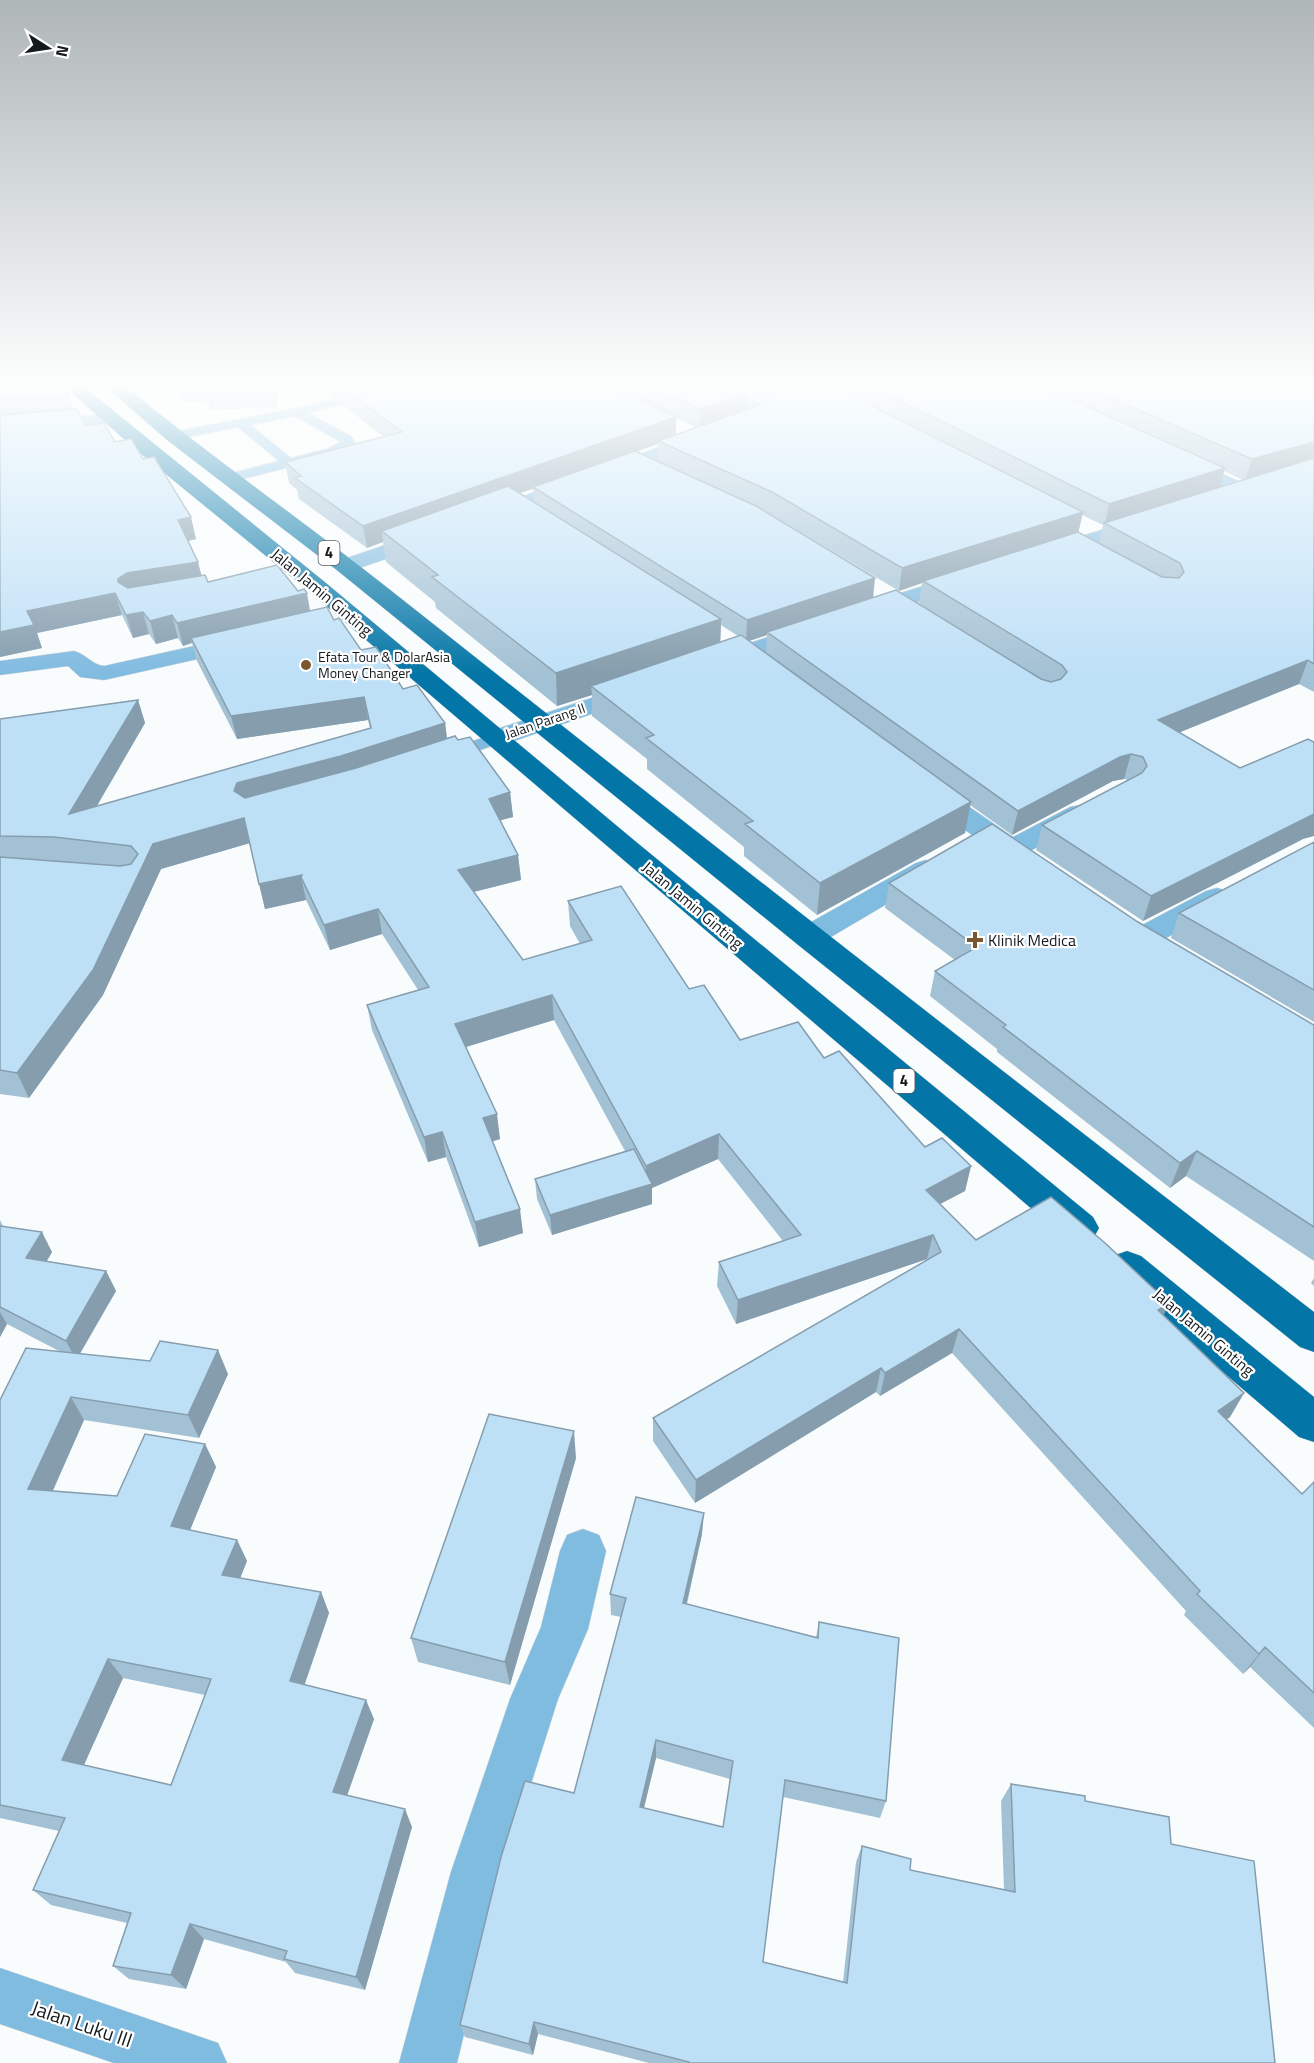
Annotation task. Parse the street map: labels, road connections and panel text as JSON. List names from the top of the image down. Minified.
{"streets":{"highway":["4","Jalan Jamin Ginting"],"street":["Jalan Parang II","Jalan Luku III"]},"crossings":[["Jalan Jamin Ginting","Jalan Parang II"]],"places":{"other":["Efata Tour & DolarAsia Money Changer"],"health":["Klinik Medica"]},"north":"right"}
